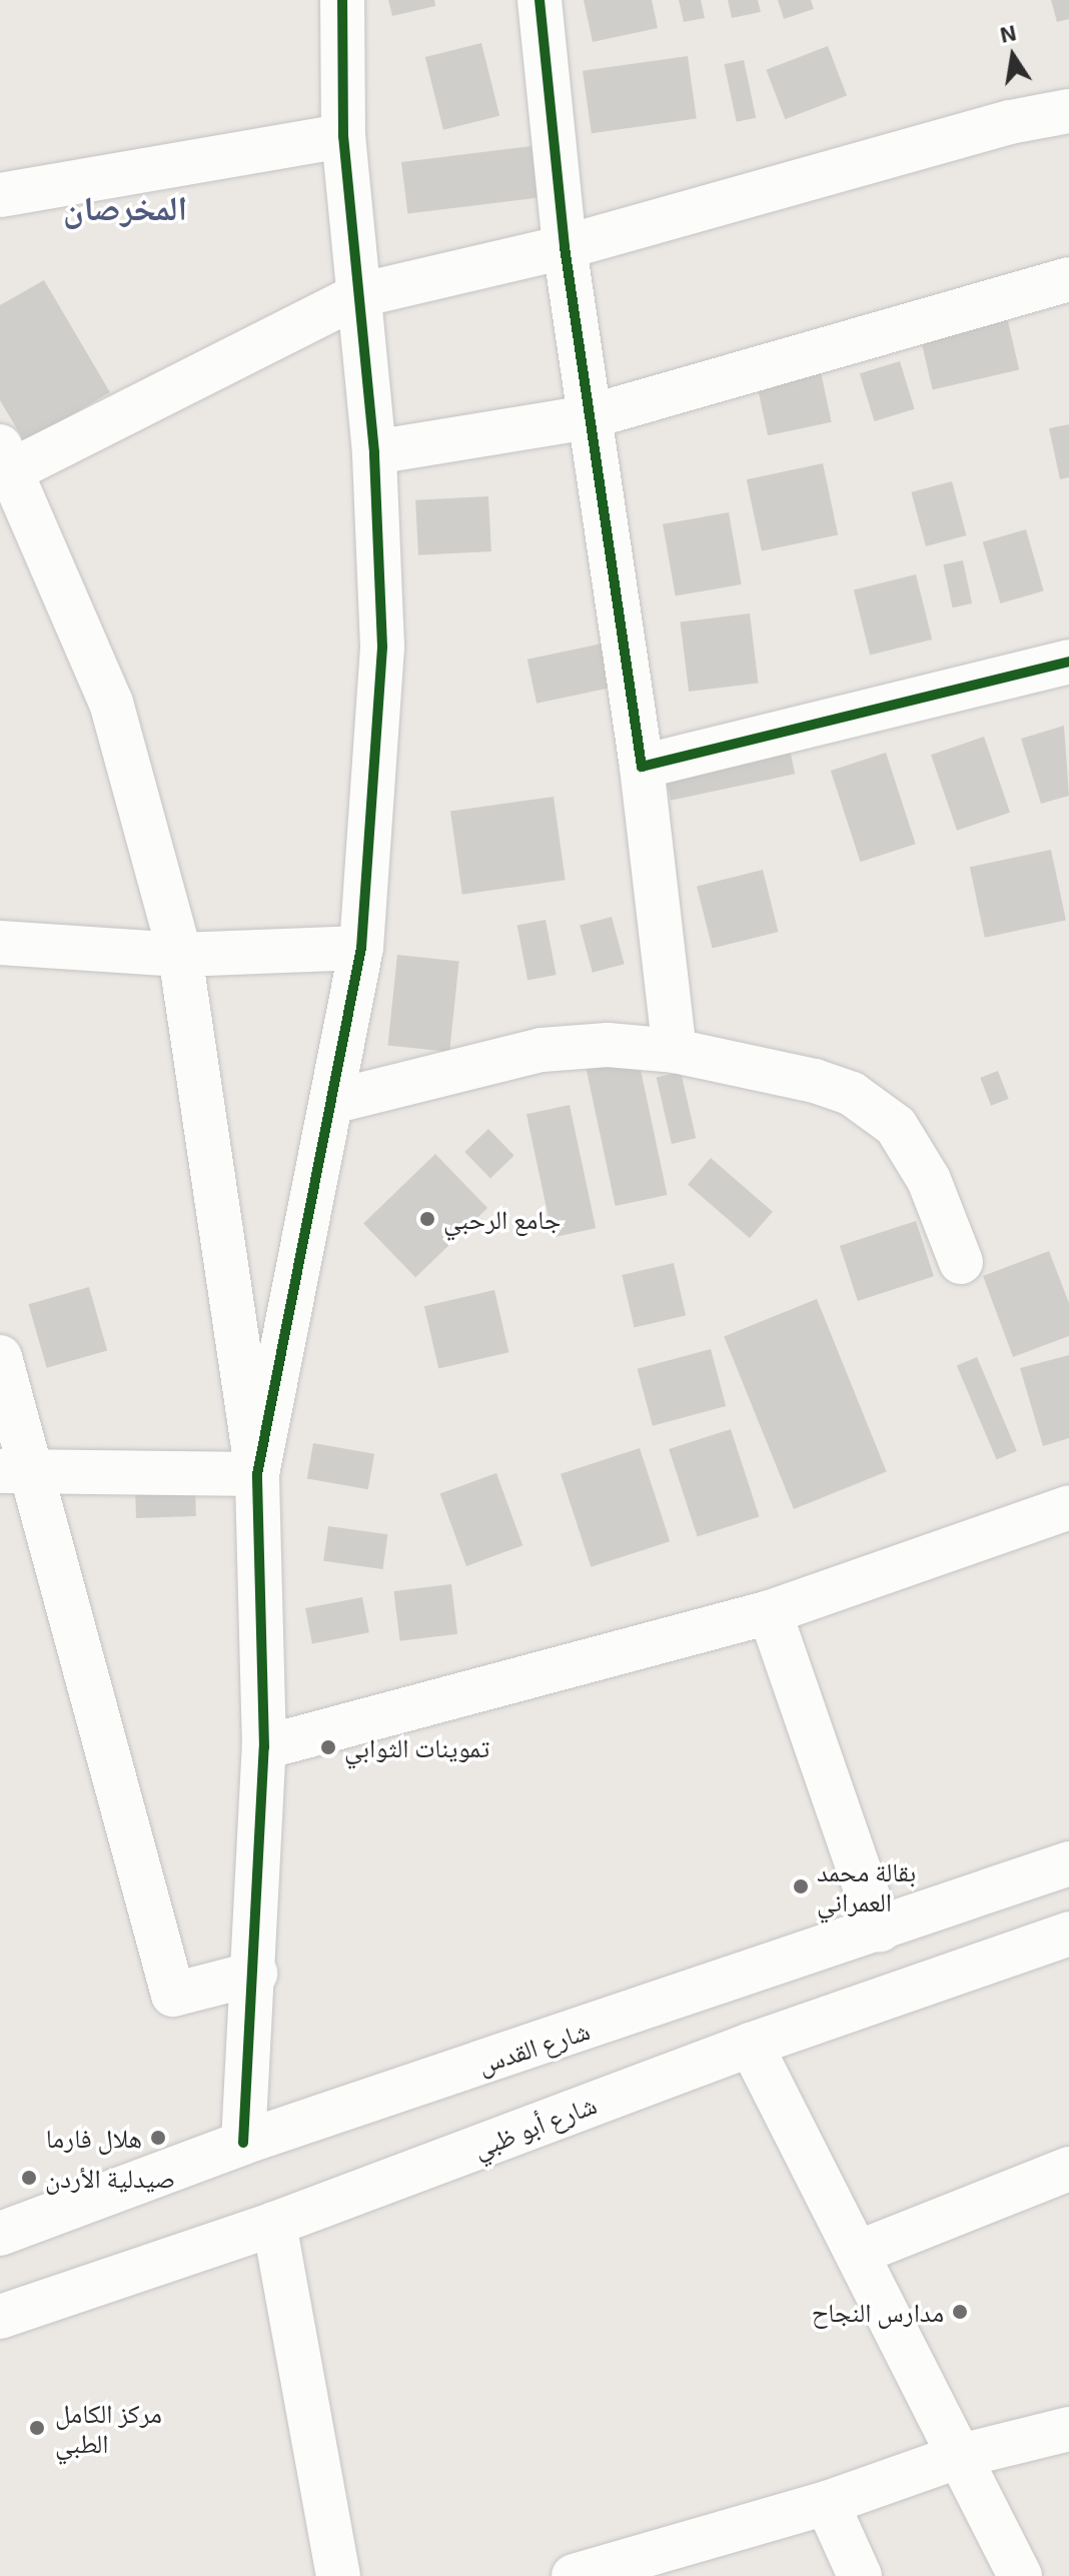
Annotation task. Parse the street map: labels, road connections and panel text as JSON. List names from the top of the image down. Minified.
{"streets":{"street":["شارع القدس","شارع أبو ظبي"]},"districts":["المخرصان"],"places":["جامع الرحبي","تموينات الثوابي","بقالة محمد العمراني","هلال فارما","صيدلية الأردن","مدارس النجاح","مركز الكامل الطبي"],"north":"top"}
